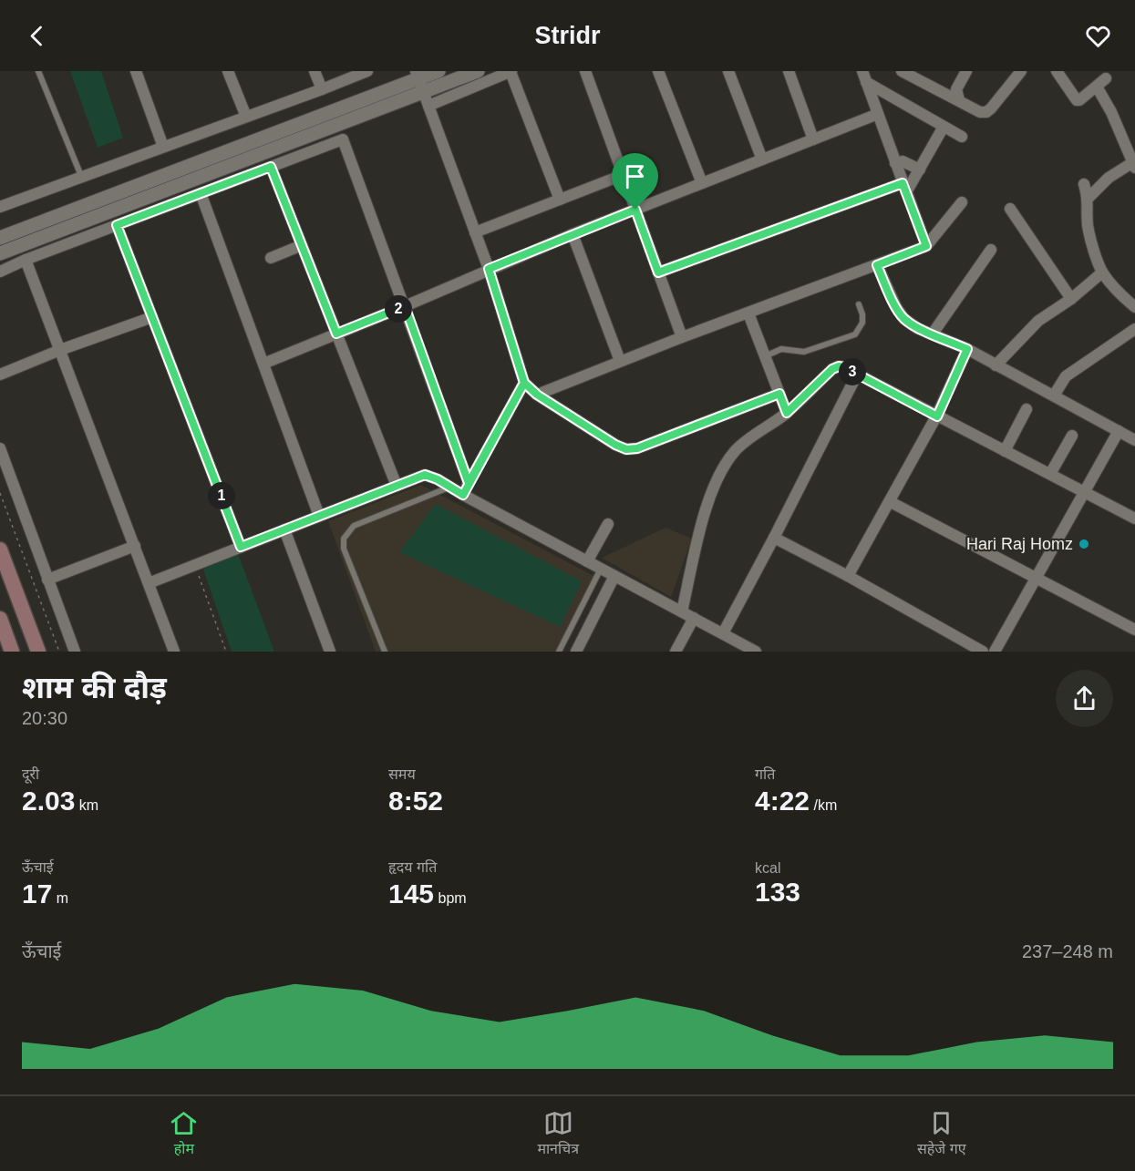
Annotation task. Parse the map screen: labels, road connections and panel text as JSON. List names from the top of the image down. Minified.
{"places":["Hari Raj Homz"],"page":{"header":"Stridr","pins":["2","3","1"],"heading":["शाम की दौड़","20:30"],"stats":[["दूरी","2.03 km"],["समय","8:52"],["गति","4:22 /km"],["ऊँचाई","17 m"],["हृदय गति","145 bpm"],["kcal","133"]],"chart":["ऊँचाई","237–248 m"],"tabs":["होम","मानचित्र","सहेजे गए"]}}
